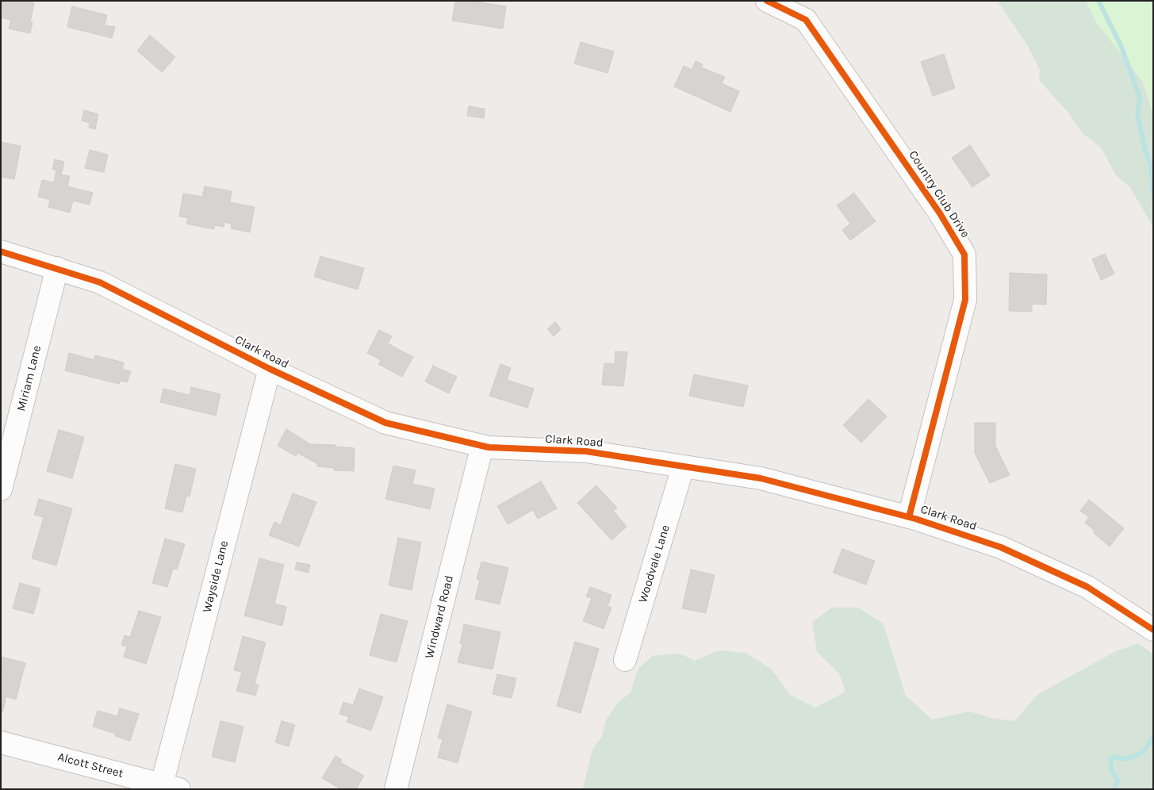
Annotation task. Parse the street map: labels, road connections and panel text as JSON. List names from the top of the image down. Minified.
{"streets":{"street":["Country Club Drive","Clark Road","Miriam Lane","Woodvale Lane","Wayside Lane","Windward Road","Alcott Street"]},"crossings":[["Country Club Drive","Clark Road"],["Clark Road","Miriam Lane"],["Clark Road","Woodvale Lane"],["Clark Road","Wayside Lane"],["Clark Road","Windward Road"],["Wayside Lane","Alcott Street"]]}
